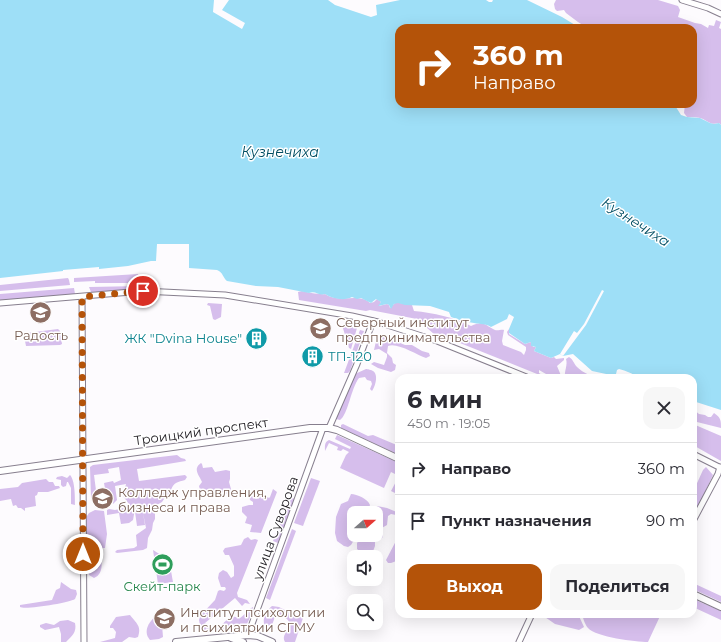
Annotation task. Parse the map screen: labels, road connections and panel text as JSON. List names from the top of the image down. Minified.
{"streets":{"main road":["Троицкий проспект"],"street":["улица Суворова"]},"crossings":[["Троицкий проспект","улица Суворова"]],"water":["Кузнечиха"],"places":{"school or university":["Радость","Северный институт предпринимательства","Колледж управления, бизнеса и права","Институт психологии и психиатрии СГМУ"],"building":["ЖК \"Dvina House\"","ТП-120"],"sports":["Скейт-парк"]},"north":"right","page":{"turn":["360 m","Направо"],"heading":["6 мин","450 m · 19:05"],"list":[{"name":"Направо","value":"360 m"},{"name":"Пункт назначения","value":"90 m"}],"buttons":["Выход","Поделиться"]}}
